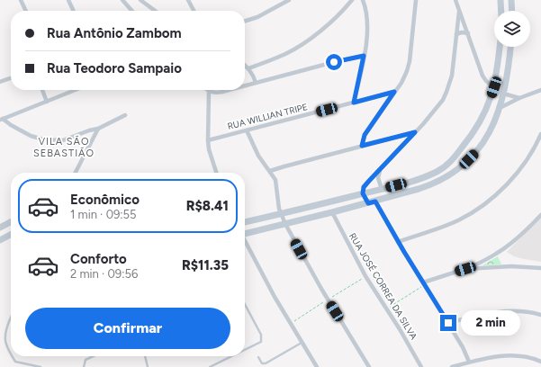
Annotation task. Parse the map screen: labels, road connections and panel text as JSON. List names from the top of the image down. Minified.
{"streets":{"street":["RUA WILLIAN TRIPE","RUA JOSÉ CORREA DA SILVA"]},"districts":["VILA SÃO SEBASTIÃO"],"page":{"banner":["Rua Antônio Zambom","Rua Teodoro Sampaio"],"list":[{"name":"Econômico","note":"1 min · 09:55","value":"R$8.41"},{"name":"Conforto","note":"2 min · 09:56","value":"R$11.35"}],"buttons":"Confirmar","bubble":"2 min"}}
